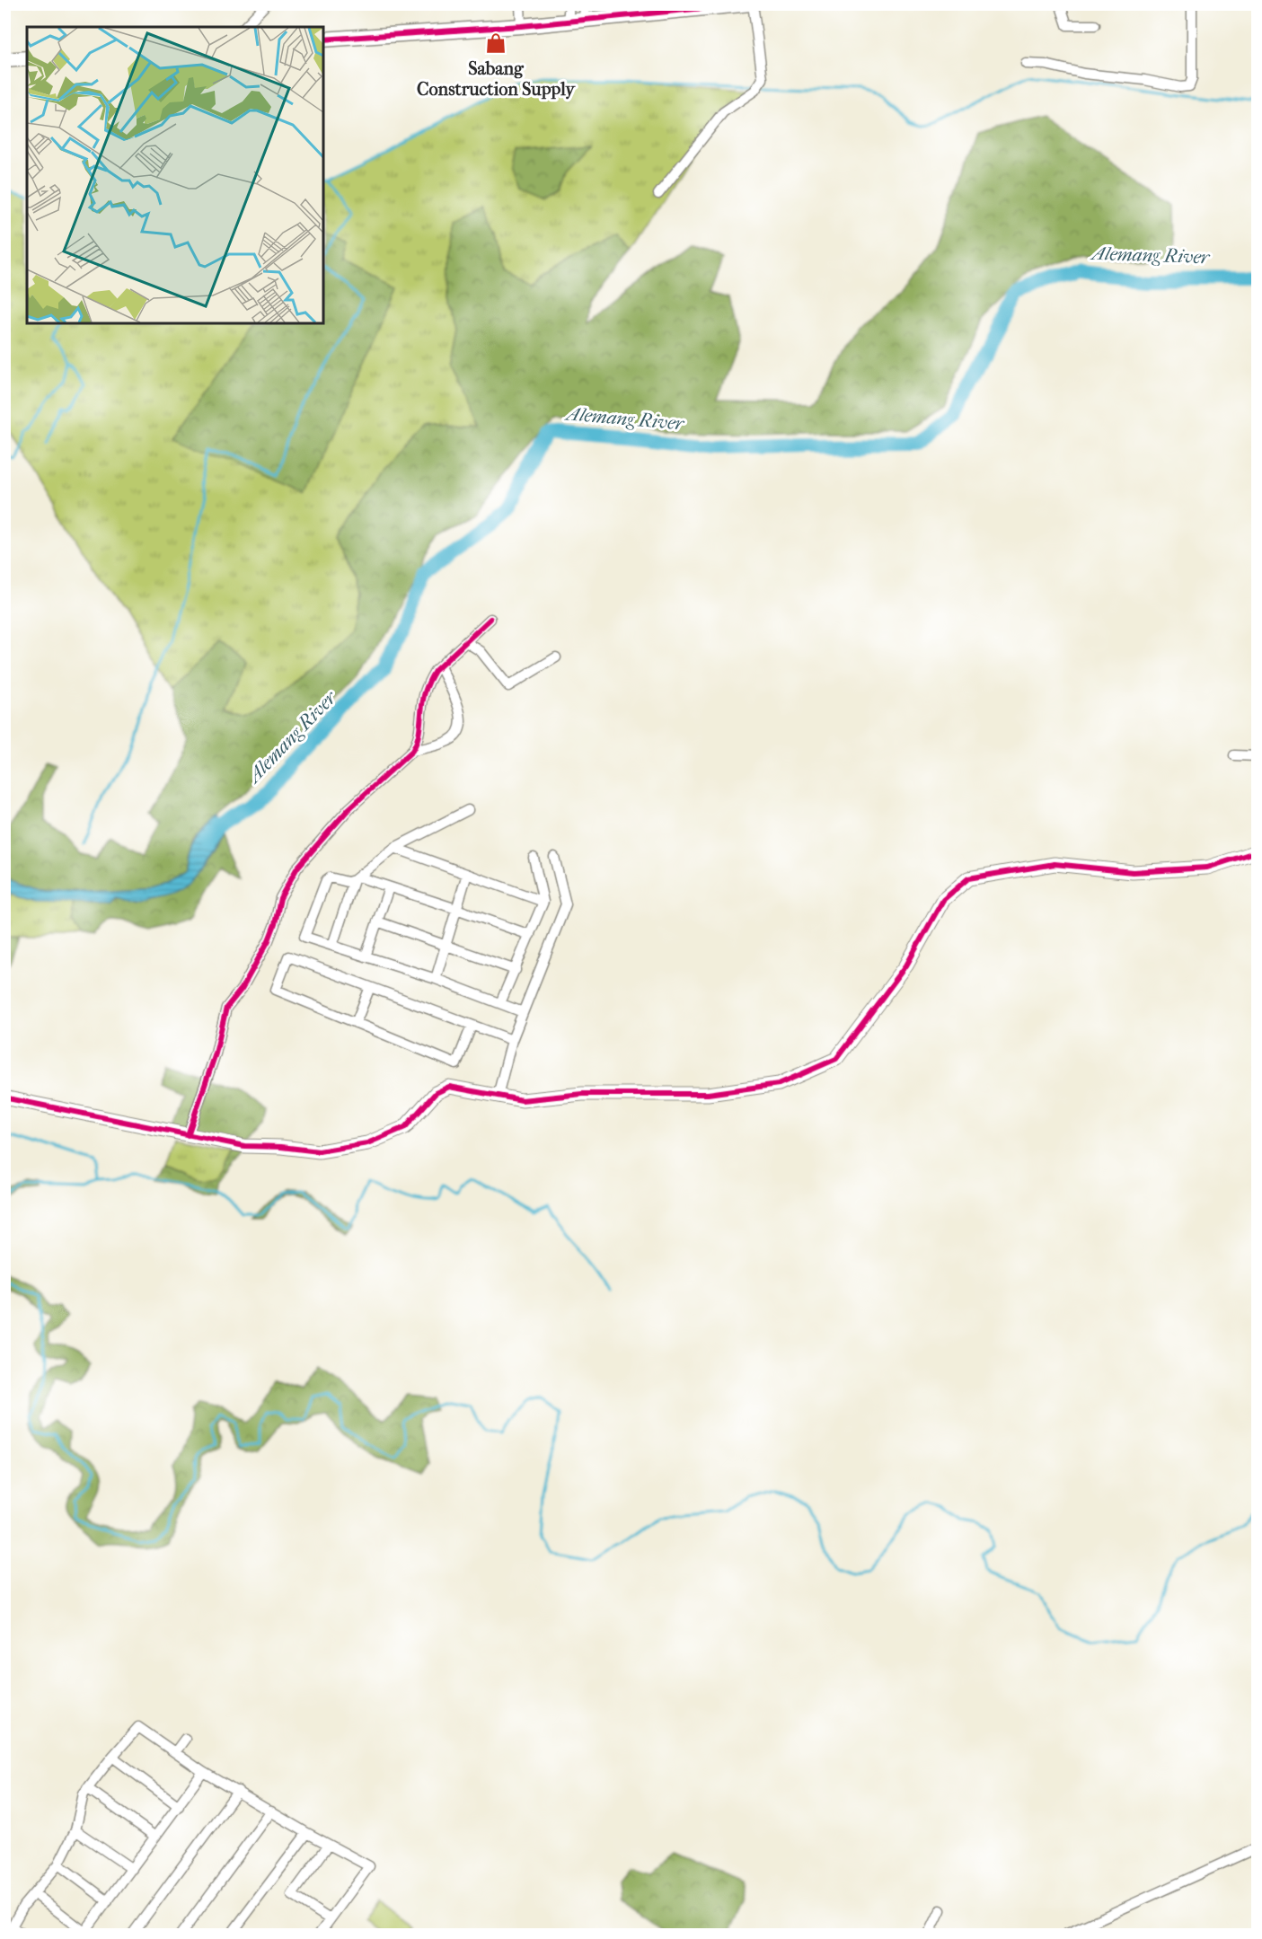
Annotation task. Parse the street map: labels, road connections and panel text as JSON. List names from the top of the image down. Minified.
{"water":["Alemang River"],"places":{"shop":["Sabang Construction Supply"]}}
